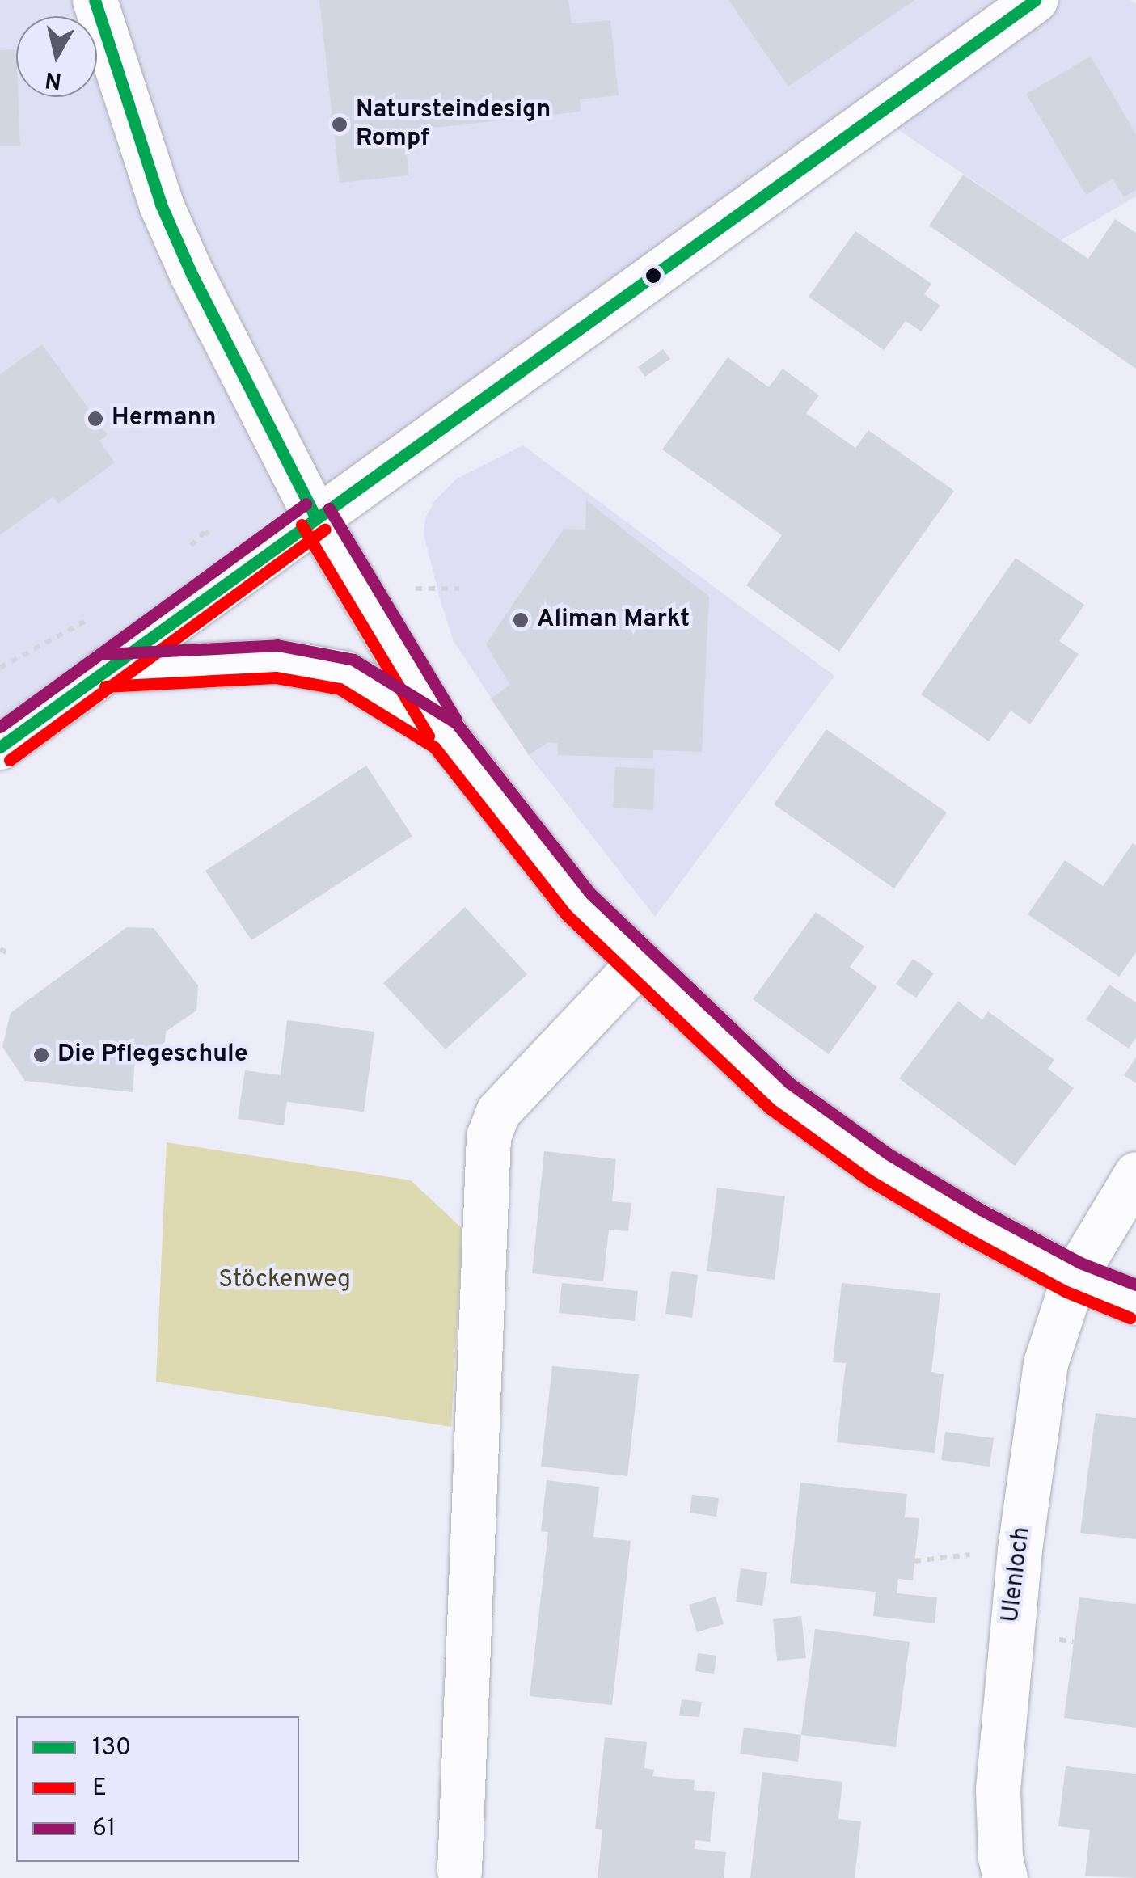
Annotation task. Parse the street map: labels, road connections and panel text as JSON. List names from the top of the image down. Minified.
{"streets":{"street":["Ulenloch"]},"parks":["Stöckenweg"],"places":["Natursteindesign Rompf","Hermann","Aliman Markt","Die Pflegeschule"],"lines":["transit line 130","transit line 61","transit line E"],"legend":["130","E","61"],"north":"bottom"}
